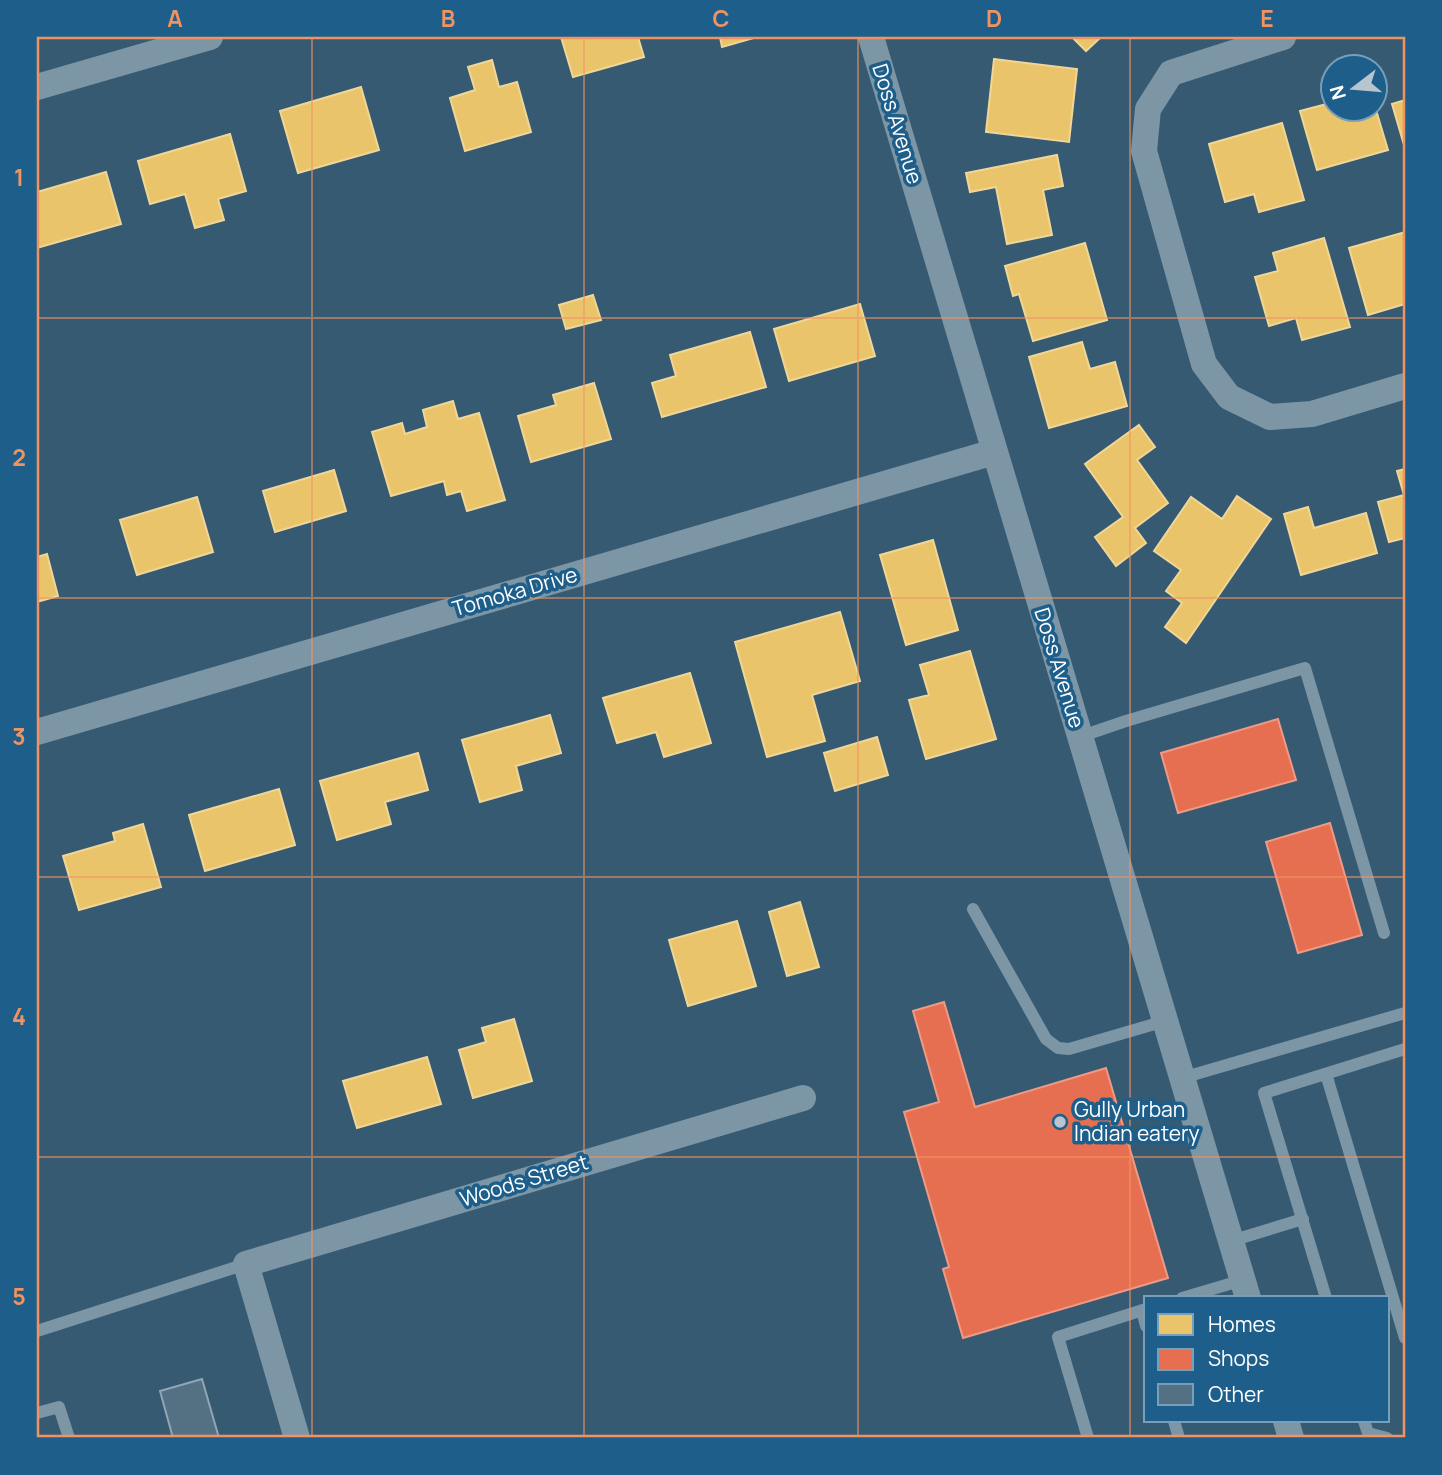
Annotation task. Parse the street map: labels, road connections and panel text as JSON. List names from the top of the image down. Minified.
{"streets":{"street":["Doss Avenue","Tomoka Drive","Woods Street"]},"crossings":[["Doss Avenue","Tomoka Drive"]],"places":["Gully Urban Indian eatery"],"legend":["Homes","Shops","Other"],"north":"left","grid":{"columns":["A","B","C","D","E"],"rows":["1","2","3","4","5"]}}
